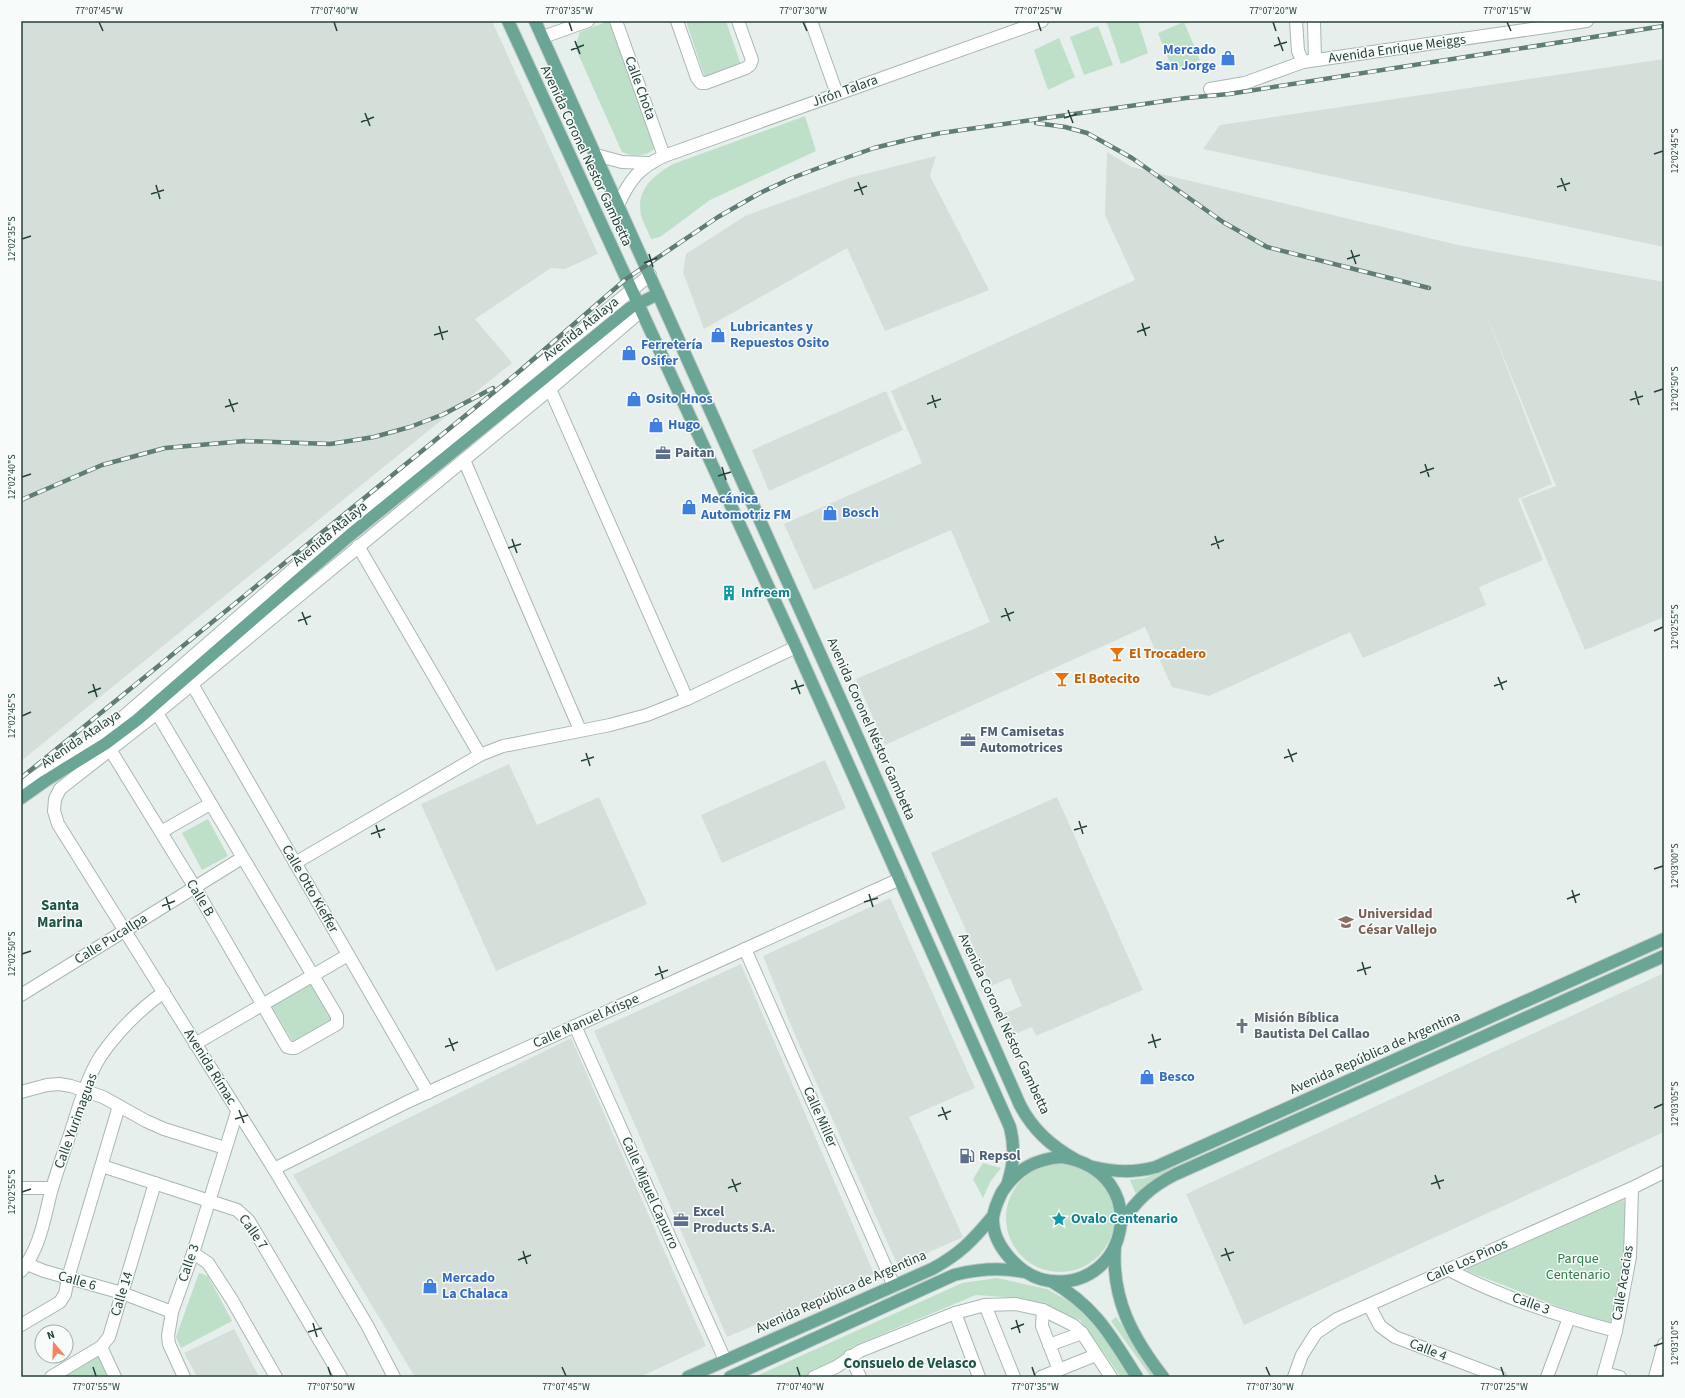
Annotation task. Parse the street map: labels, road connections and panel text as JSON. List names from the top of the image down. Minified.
{"streets":{"main road":["Avenida Coronel Nestor Gambetta","Avenida Atalaya","Avenida Coronel Néstor Gambetta","Avenida República de Argentina"],"street":["Avenida Enrique Meiggs","Calle Chota","Jirón Talara","Calle Otto Kieffer","Calle B","Calle Pucallpa","Calle Manuel Arispe","Avenida Rímac","Calle Miller","Calle Yurimaguas","Calle Miguel Capurro","Calle 7","Calle Los Pinos","Calle 3","Calle 6","Calle Acacias","Calle 14","Calle 4"]},"crossings":[["Calle Chota","Jirón Talara"],["Jirón Talara","Avenida Coronel Nestor Gambetta"],["Avenida Coronel Nestor Gambetta","Avenida Atalaya"],["Avenida Coronel Nestor Gambetta","Avenida Coronel Néstor Gambetta"],["Avenida Atalaya","Avenida Coronel Néstor Gambetta"],["Avenida Atalaya","Calle Otto Kieffer"],["Avenida Atalaya","Calle B"],["Avenida Atalaya","Avenida Rímac"],["Avenida Coronel Néstor Gambetta","Avenida República de Argentina"],["Calle Otto Kieffer","Calle Manuel Arispe"],["Calle B","Calle Pucallpa"],["Calle Pucallpa","Avenida Rímac"],["Calle Manuel Arispe","Avenida Rímac"],["Calle Manuel Arispe","Calle Miller"],["Calle Manuel Arispe","Calle Miguel Capurro"],["Avenida República de Argentina","Calle Miller"],["Avenida República de Argentina","Calle Miguel Capurro"],["Avenida Rímac","Calle Yurimaguas"],["Avenida Rímac","Calle 3"],["Calle Yurimaguas","Calle 6"],["Calle 7","Calle 3"],["Calle 7","Calle 14"],["Calle Los Pinos","Calle 3"],["Calle Los Pinos","Calle Acacias"],["Calle Los Pinos","Calle 4"],["Calle 3","Calle 6"],["Calle 3","Calle Acacias"],["Calle 6","Calle 14"]],"districts":["Santa Marina","Consuelo de Velasco"],"parks":["Parque Centenario"],"places":{"shop":["Mercado San Jorge","Lubricantes y Repuestos Osito","Ferretería Osifer","Osito Hnos","Hugo","Mecánica Automotriz FM","Bosch","Besco","Mercado La Chalaca"],"office":["Paitan","FM Camisetas Automotrices","Excel Products S.A."],"building":["Infreem"],"bar":["El Trocadero","El Botecito"],"school or university":["Universidad César Vallejo"],"church":["Misión Bíblica Bautista Del Callao"],"fuel station":["Repsol"],"place":["Ovalo Centenario"]},"north":"top","coordinates":["77°07'45\"W","77°07'40\"W","77°07'35\"W","77°07'30\"W","77°07'25\"W","77°07'20\"W","77°07'15\"W","12°02'45\"S","12°02'35\"S","12°02'50\"S","12°02'40\"S","12°02'55\"S","12°03'00\"S","12°03'05\"S","12°03'10\"S","77°07'55\"W","77°07'50\"W"]}
